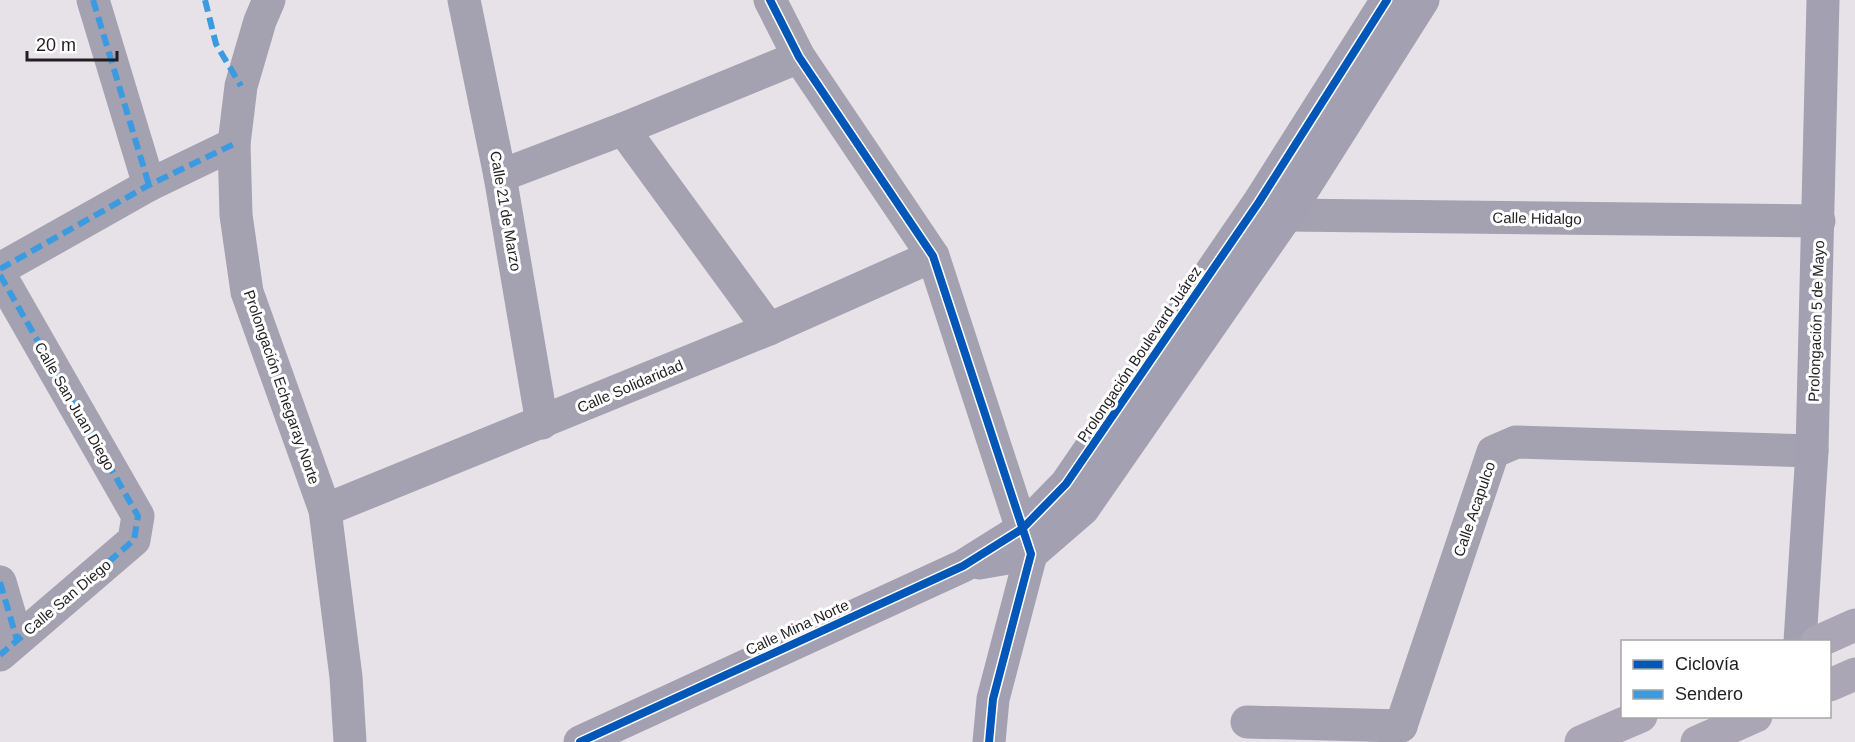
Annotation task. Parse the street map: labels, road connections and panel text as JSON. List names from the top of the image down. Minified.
{"streets":{"street":["Calle 21 de Marzo","Calle Hidalgo","Prolongación 5 de Mayo","Calle Solidaridad","Prolongación Echegaray Norte","Calle San Juan Diego","Calle Acapulco","Calle San Diego","Calle Mina Norte"],"cycle path":["Prolongación Boulevard Juárez"]},"crossings":[["Calle 21 de Marzo","Calle Solidaridad"],["Calle Hidalgo","Prolongación 5 de Mayo"],["Prolongación 5 de Mayo","Calle Acapulco"],["Calle Solidaridad","Prolongación Echegaray Norte"],["Calle San Juan Diego","Calle San Diego"]],"legend":["Ciclovía","Sendero"],"scale_bar":"20 m"}
